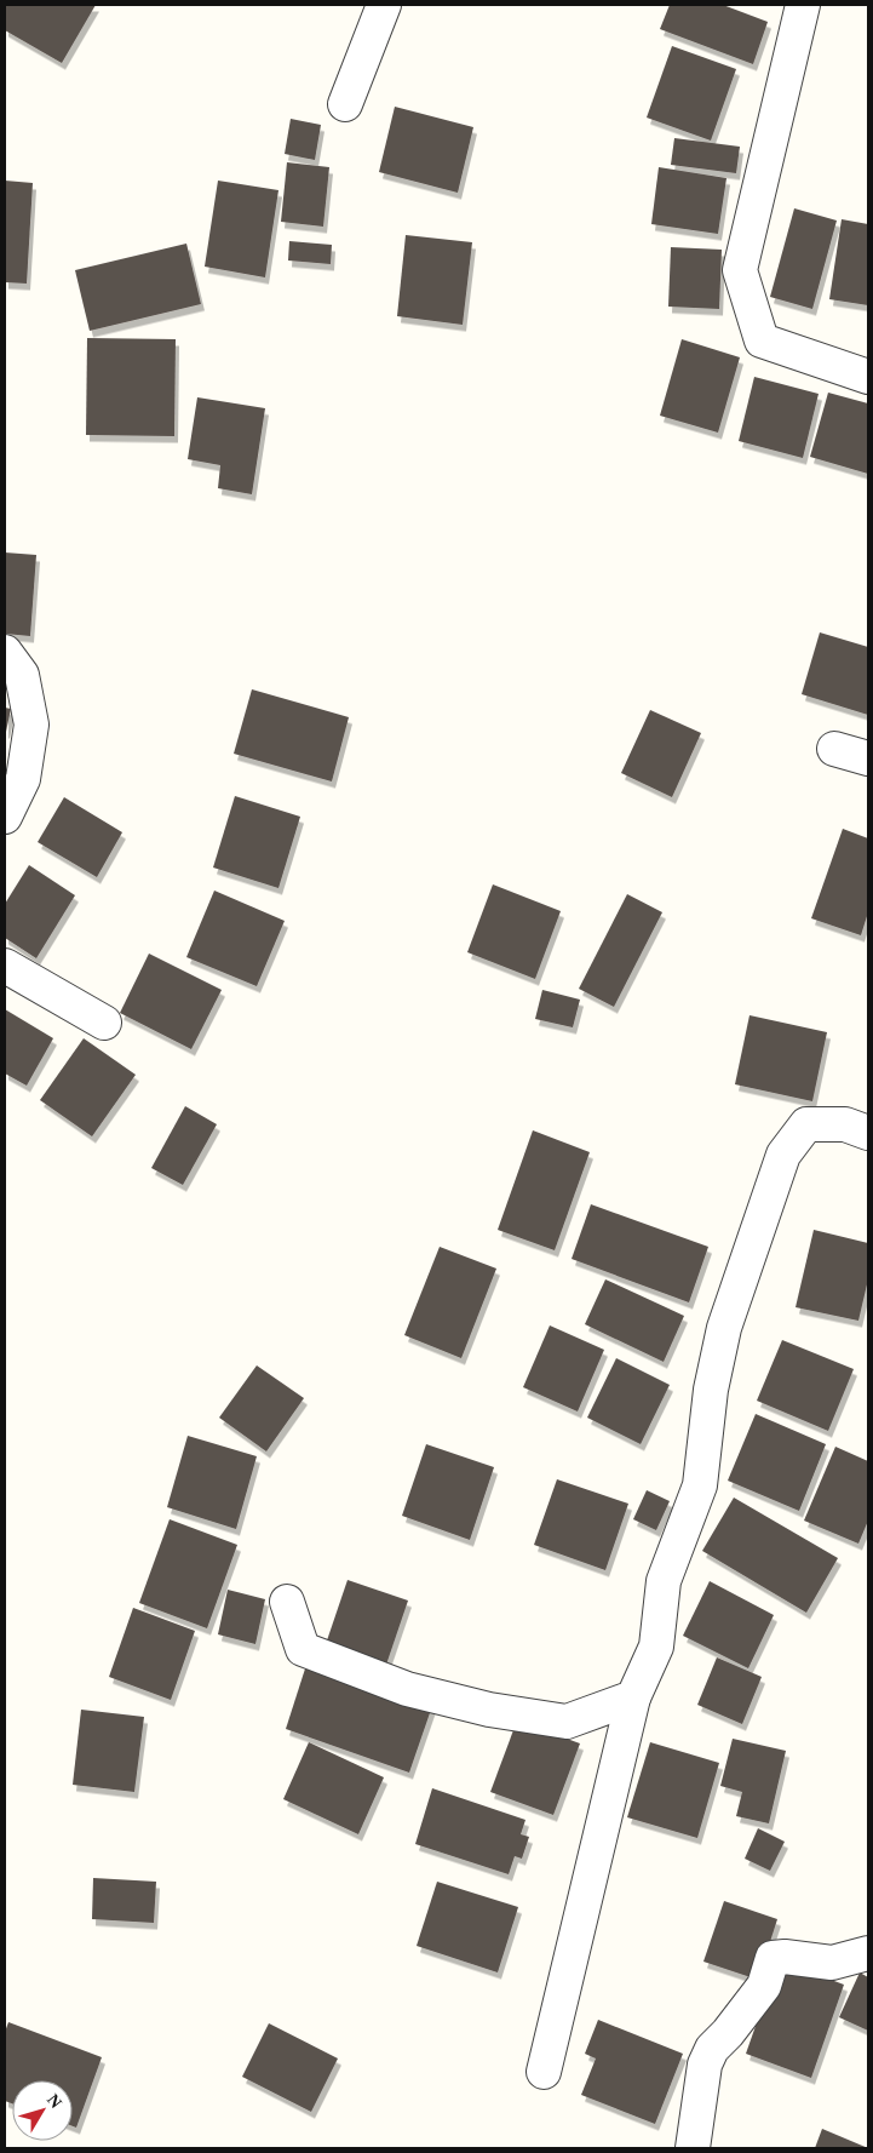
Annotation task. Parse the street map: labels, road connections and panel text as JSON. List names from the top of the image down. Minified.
{"north":"top right"}
